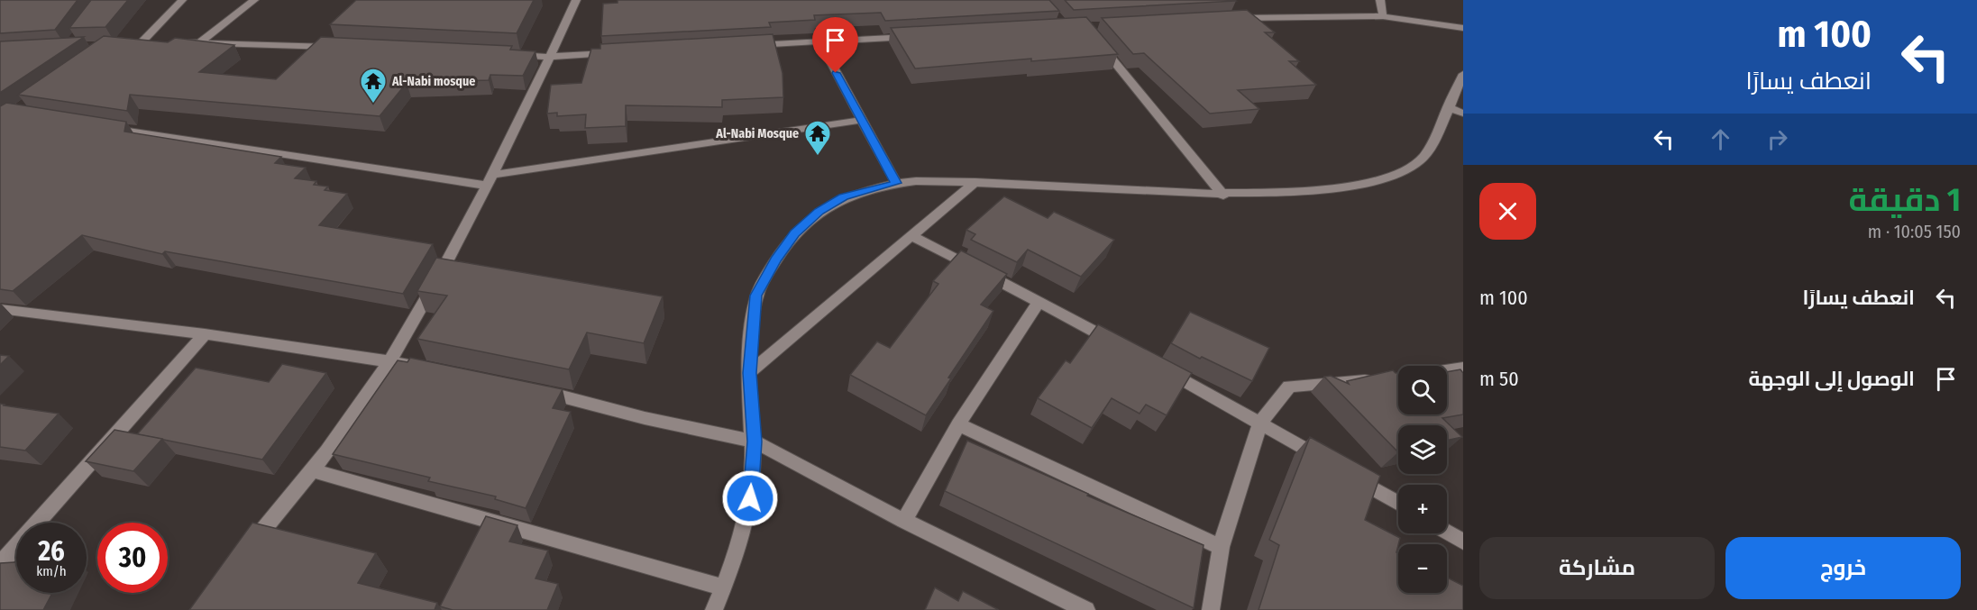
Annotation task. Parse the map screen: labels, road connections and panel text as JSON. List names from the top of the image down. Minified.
{"places":{"temple":["Al-Nabi mosque","Al-Nabi Mosque"]},"page":{"turn":["100 m","انعطف يسارًا"],"heading":["1 دقيقة","150 m · 10:05"],"list":[{"name":"انعطف يسارًا","value":"100 m"},{"name":"الوصول إلى الوجهة","value":"50 m"}],"map_buttons":["+","−"],"speed":"26 km/h","limit":"30","buttons":["خروج","مشاركة"]}}
